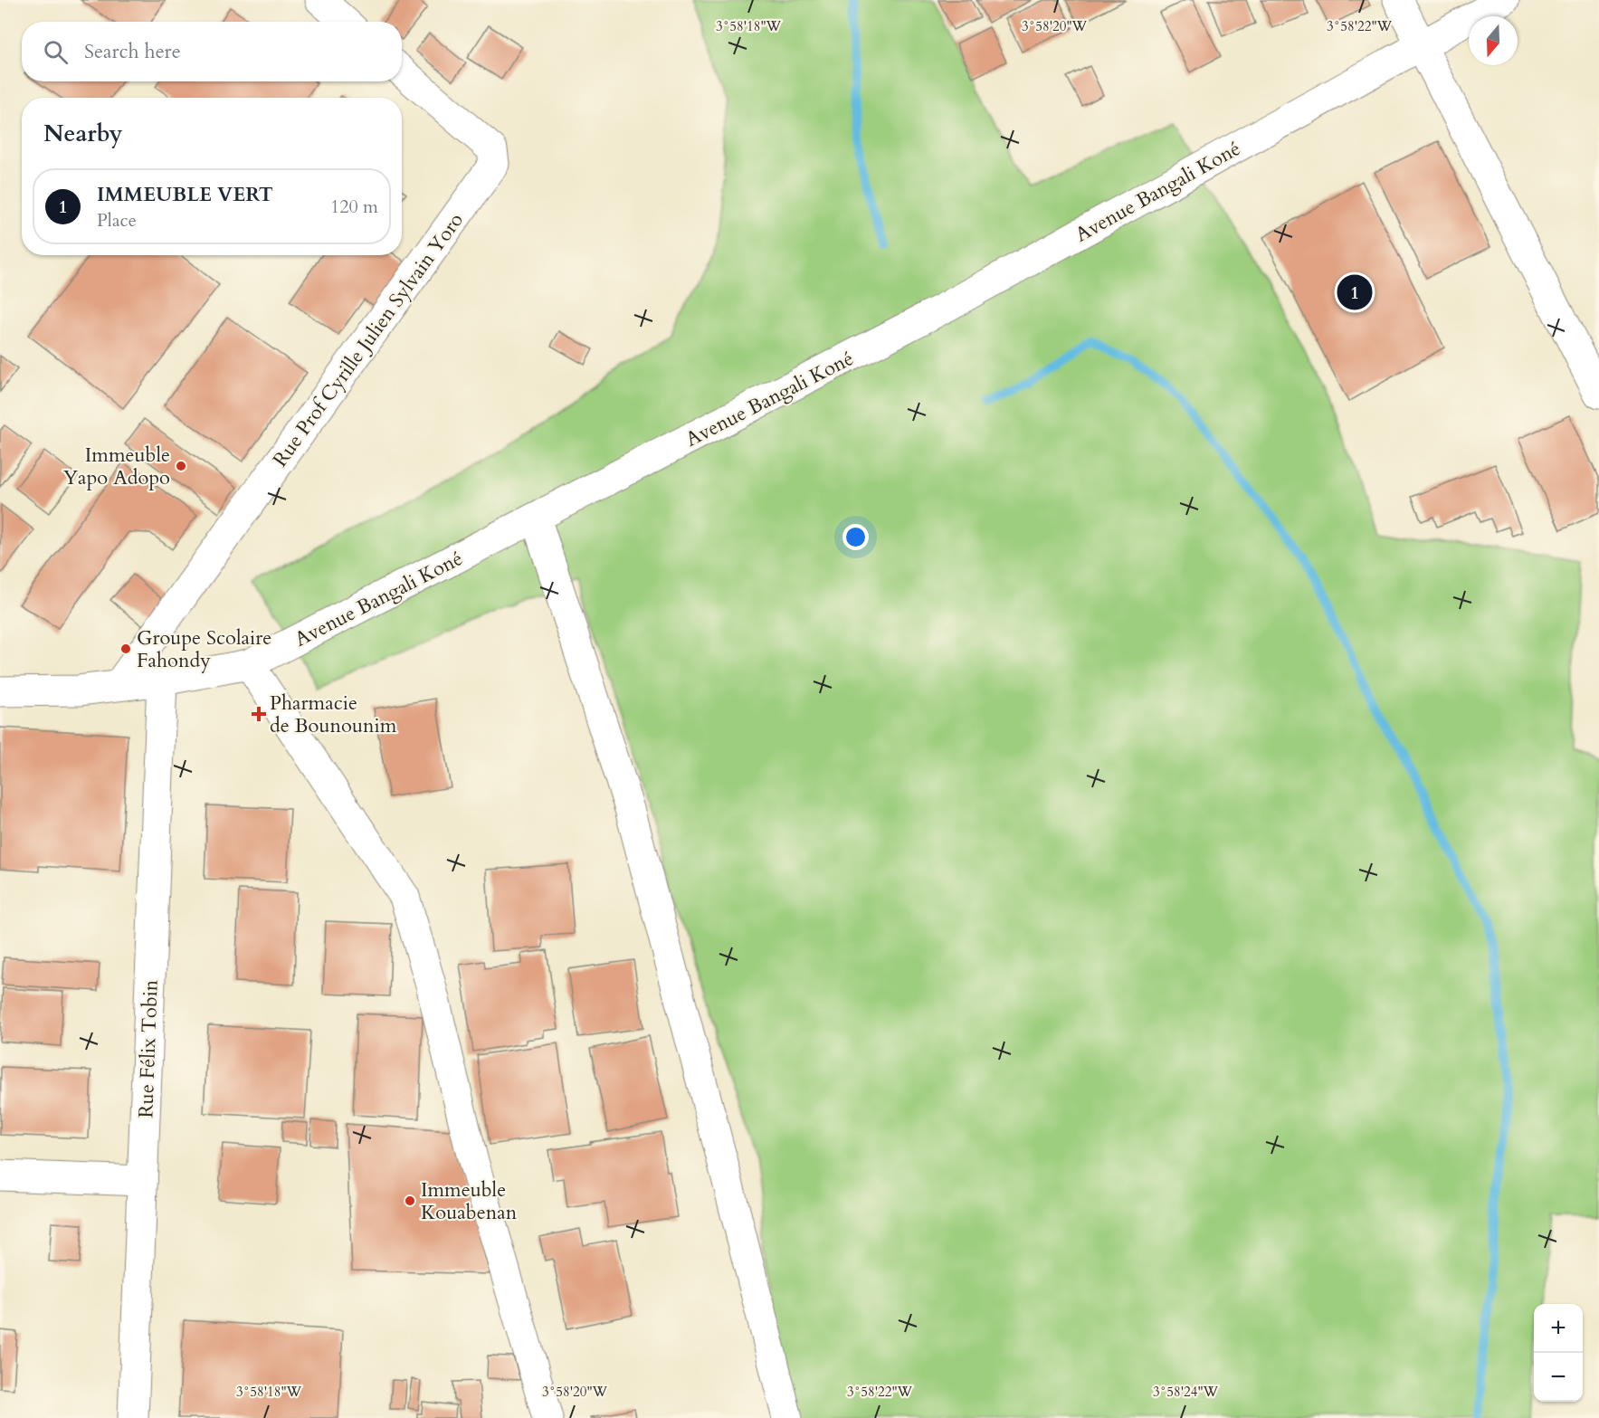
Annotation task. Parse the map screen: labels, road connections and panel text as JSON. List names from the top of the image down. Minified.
{"streets":{"street":["Avenue Bangali Koné","Rue Prof Cyrille Julien Sylvain Yoro","Rue Félix Tobin"]},"crossings":[["Avenue Bangali Koné","Rue Prof Cyrille Julien Sylvain Yoro"],["Avenue Bangali Koné","Rue Félix Tobin"]],"places":{"other":["Immeuble Yapo Adopo","Groupe Scolaire Fahondy","Immeuble Kouabenan"],"health":["Pharmacie de Bounounim"]},"north":"bottom","page":{"search":"Search here","heading":"Nearby","list":[{"mark":"1","name":"IMMEUBLE VERT","note":"Place","value":"120 m"}],"pins":"1","map_buttons":["+","−"]},"coordinates":["3°58'18\"W","3°58'20\"W","3°58'22\"W","3°58'24\"W"]}
